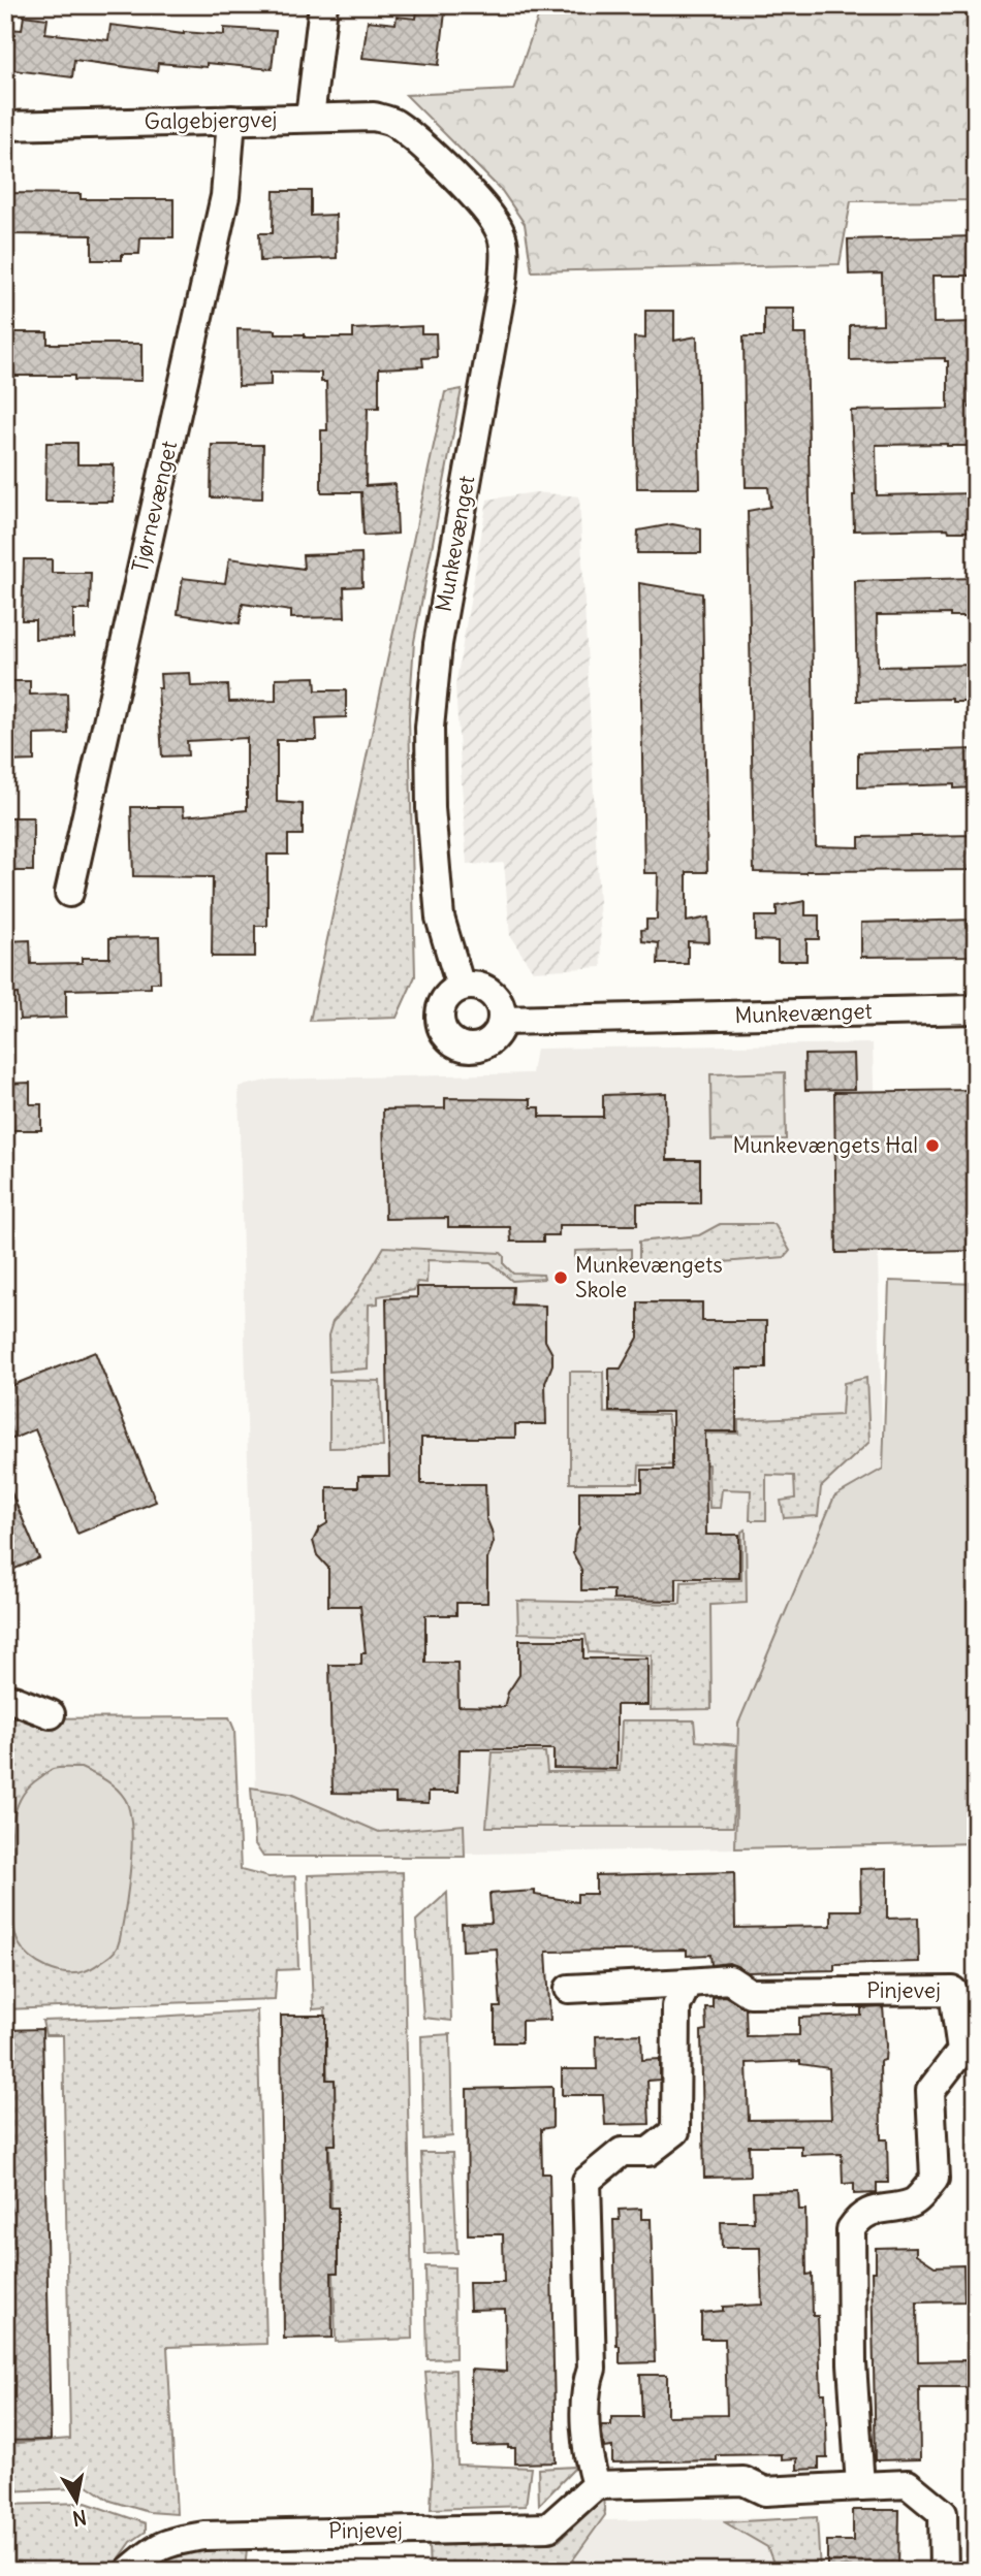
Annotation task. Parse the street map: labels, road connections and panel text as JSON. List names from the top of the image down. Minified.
{"streets":{"street":["Galgebjergvej","Tjørnevænget","Munkevænget","Pinjevej"]},"crossings":[["Galgebjergvej","Tjørnevænget"],["Galgebjergvej","Munkevænget"]],"places":["Munkevængets Hal","Munkevængets Skole"],"north":"bottom"}
